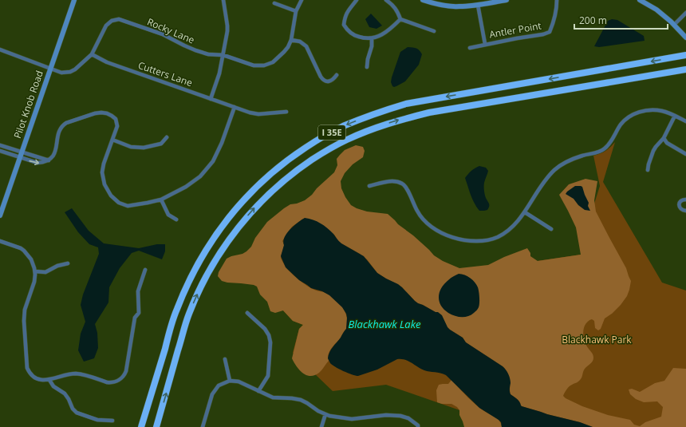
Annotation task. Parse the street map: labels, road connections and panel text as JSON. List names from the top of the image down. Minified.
{"streets":{"highway":["I 35E"],"main road":["Pilot Knob Road"],"street":["Antler Point","Rocky Lane","Cutters Lane"]},"crossings":[["Rocky Lane","Cutters Lane"],["Rocky Lane","Pilot Knob Road"]],"water":["Blackhawk Lake"],"parks":["Blackhawk Park"],"scale_bar":"200 m"}
